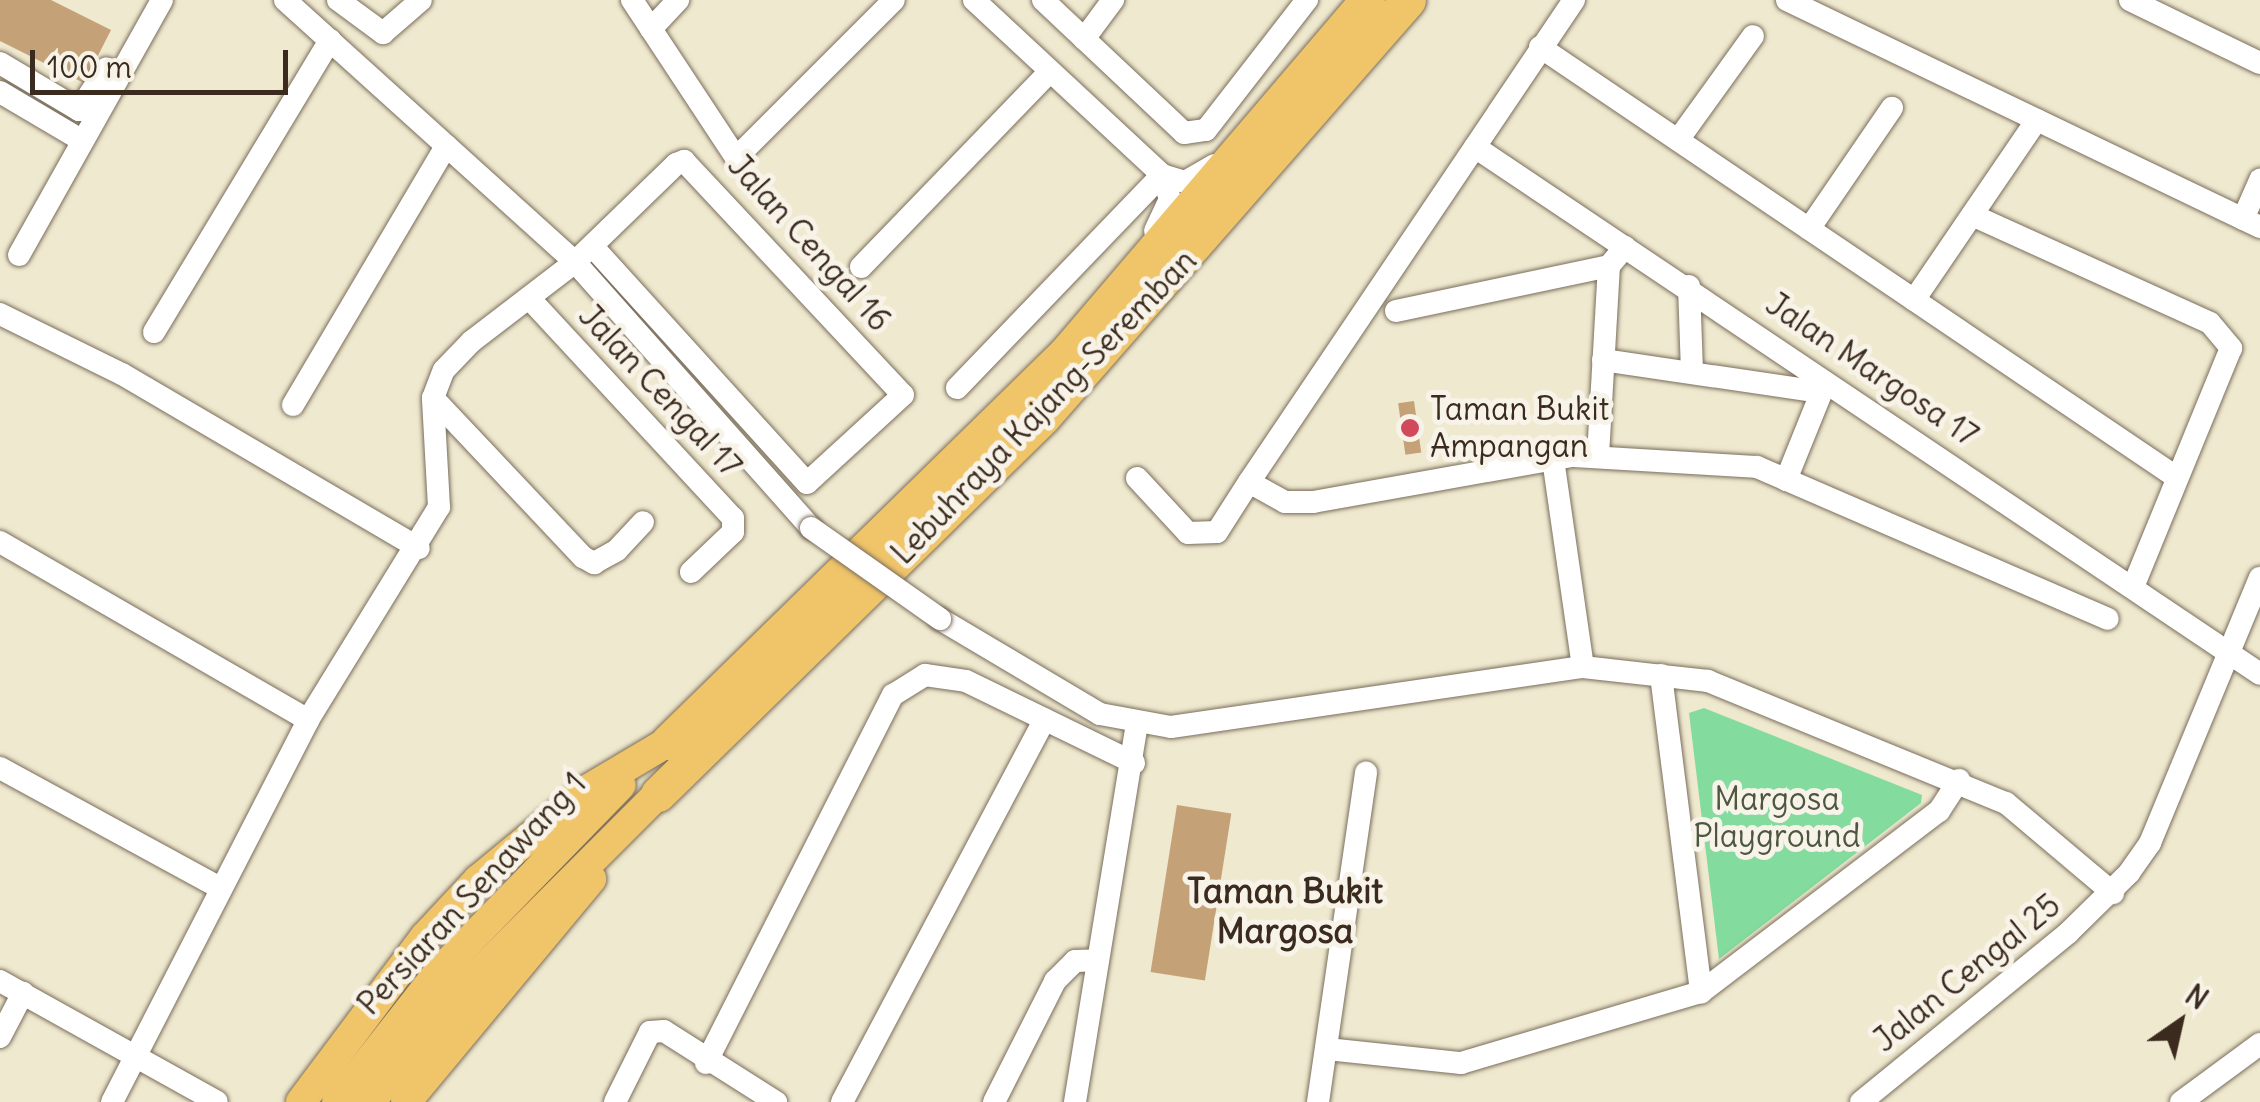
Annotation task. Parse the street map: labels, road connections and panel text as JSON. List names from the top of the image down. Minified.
{"streets":{"highway":["Lebuhraya Kajang-Seremban"],"main road":["Persiaran Senawang 1"],"street":["Jalan Cengal 16","Jalan Margosa 17","Jalan Cengal 17","Jalan Cengal 25"]},"crossings":[["Jalan Margosa 17","Jalan Cengal 25"],["Lebuhraya Kajang-Seremban","Persiaran Senawang 1"]],"districts":["Taman Bukit Margosa"],"parks":["Margosa Playground"],"places":["Taman Bukit Ampangan"],"scale_bar":"100 m","north":"top right"}
